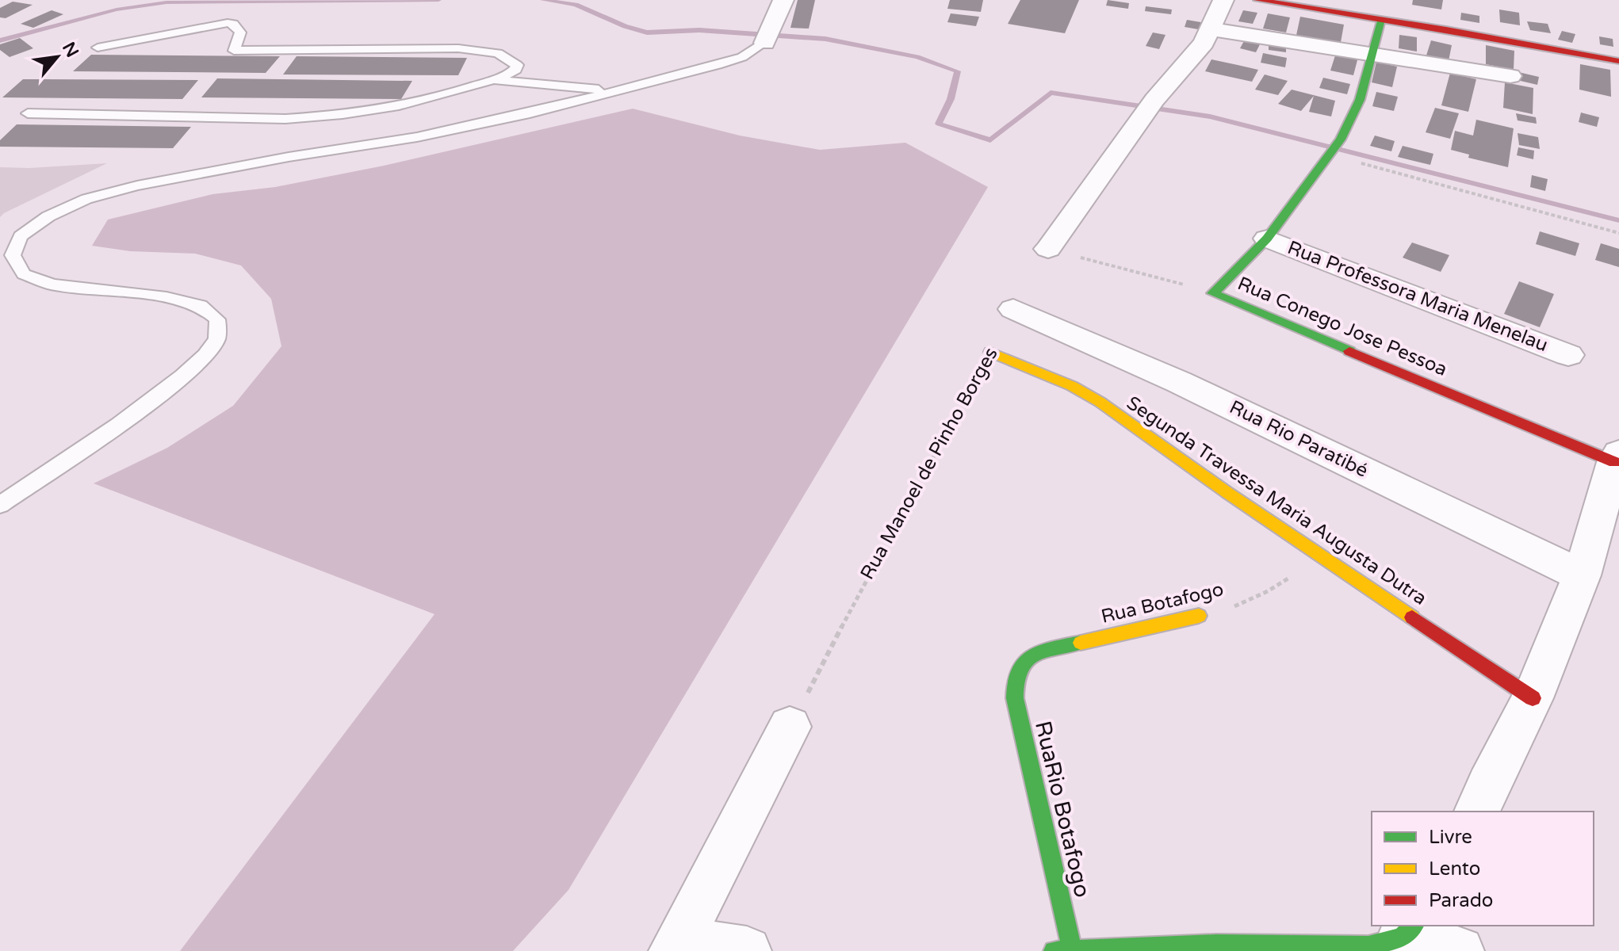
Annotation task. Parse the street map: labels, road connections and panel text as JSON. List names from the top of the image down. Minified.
{"streets":{"street":["Rua Professora Maria Menelau","Rua Conego Jose Pessoa","Rua Rio Paratibé","Segunda Travessa Maria Augusta Dutra","Rua Botafogo","RuaRio Botafogo"],"path":["Rua Manoel de Pinho Borges"]},"crossings":[["Rua Manoel de Pinho Borges","Segunda Travessa Maria Augusta Dutra"],["Segunda Travessa Maria Augusta Dutra","Rua Botafogo"],["Rua Botafogo","RuaRio Botafogo"]],"legend":["Livre","Lento","Parado"],"north":"top right"}
